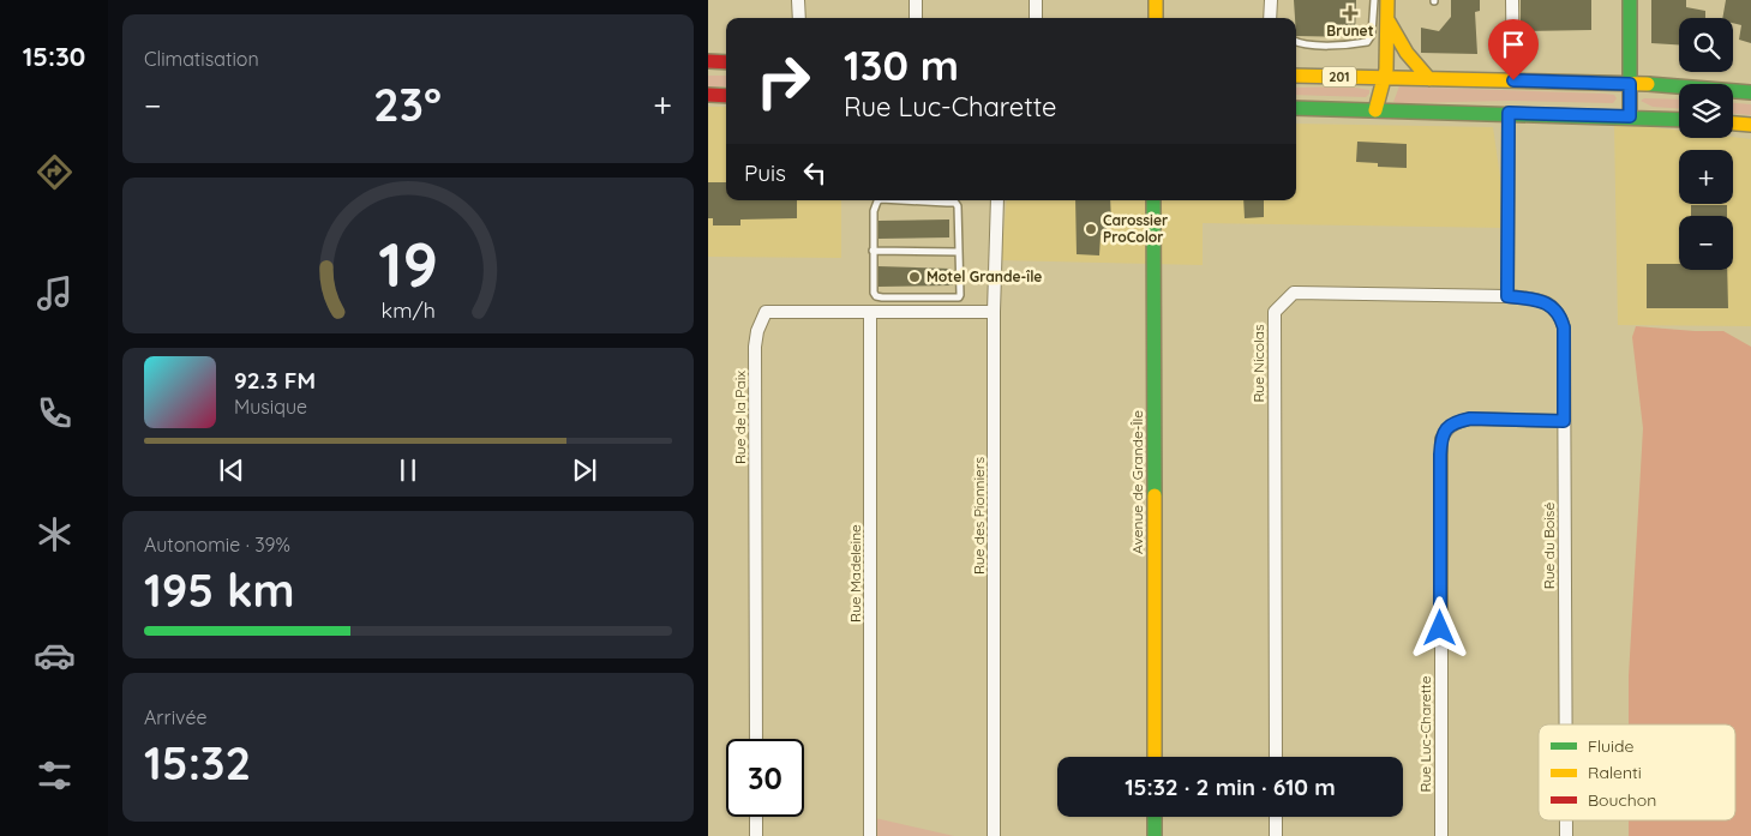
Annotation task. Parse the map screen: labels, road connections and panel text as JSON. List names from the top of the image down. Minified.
{"streets":{"main road":["201","Avenue de Grande-Île"],"street":["Rue Nicolas","Rue de la Paix","Rue des Pionniers","Rue du Boisé","Rue Madeleine","Rue Luc-Charette"]},"crossings":[["Rue Nicolas","Rue du Boisé"],["Rue de la Paix","Rue des Pionniers"],["Rue de la Paix","Rue Madeleine"],["Rue du Boisé","Rue Luc-Charette"]],"places":{"health":["Brunet"],"other":["Carossier ProColor","Motel Grande-île"]},"legend":["Fluide","Ralenti","Bouchon"],"page":{"tabs":"15:30","tile":["Climatisation",["Autonomie · 39%","195 km"],["Arrivée","15:32"]],"map_buttons":["+","−"],"turn":["130 m","Rue Luc-Charette"],"heat":["−","23°","+"],"then":"Puis","song":["92.3 FM","Musique"],"limit":"30","trip":"15:32 · 2 min · 610 m","gauge":["19","km/h"]}}
